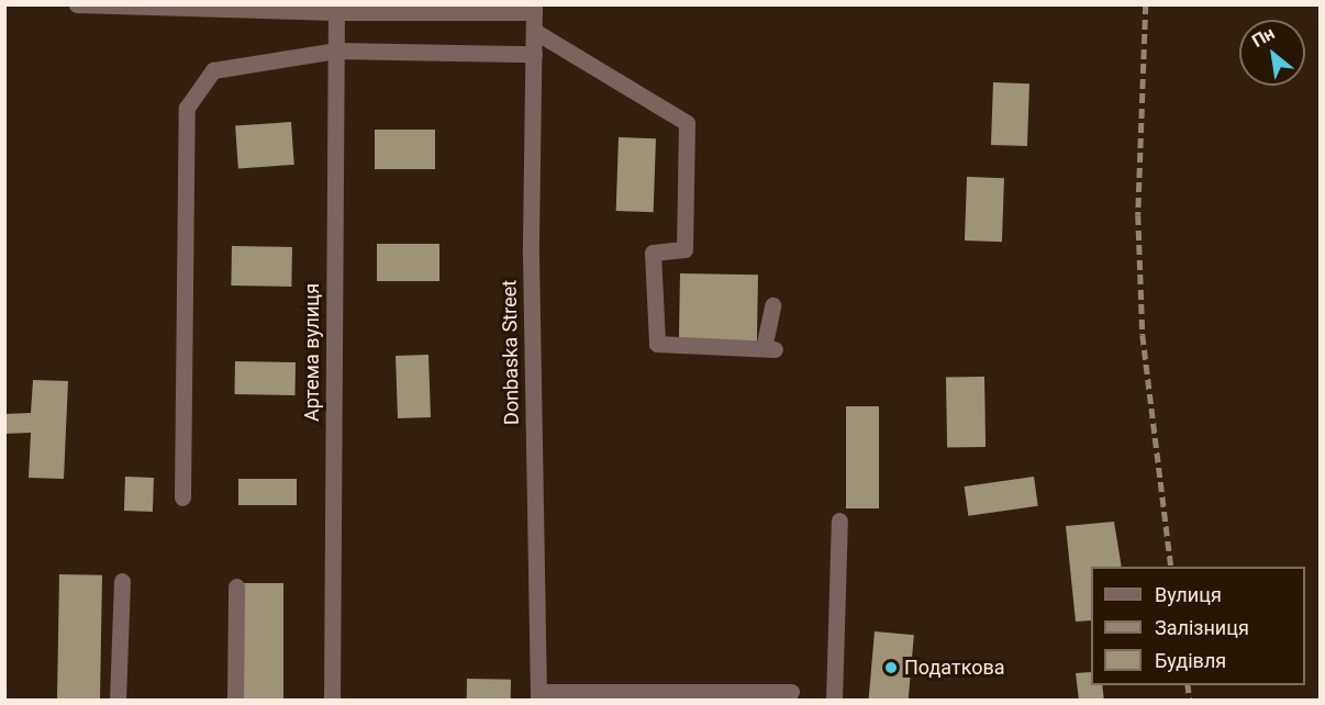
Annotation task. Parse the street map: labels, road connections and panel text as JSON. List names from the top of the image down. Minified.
{"streets":{"street":["Артема вулиця","Donbaska Street"]},"places":["Податкова"],"legend":["Вулиця","Залізниця","Будівля"],"north":"top left"}
